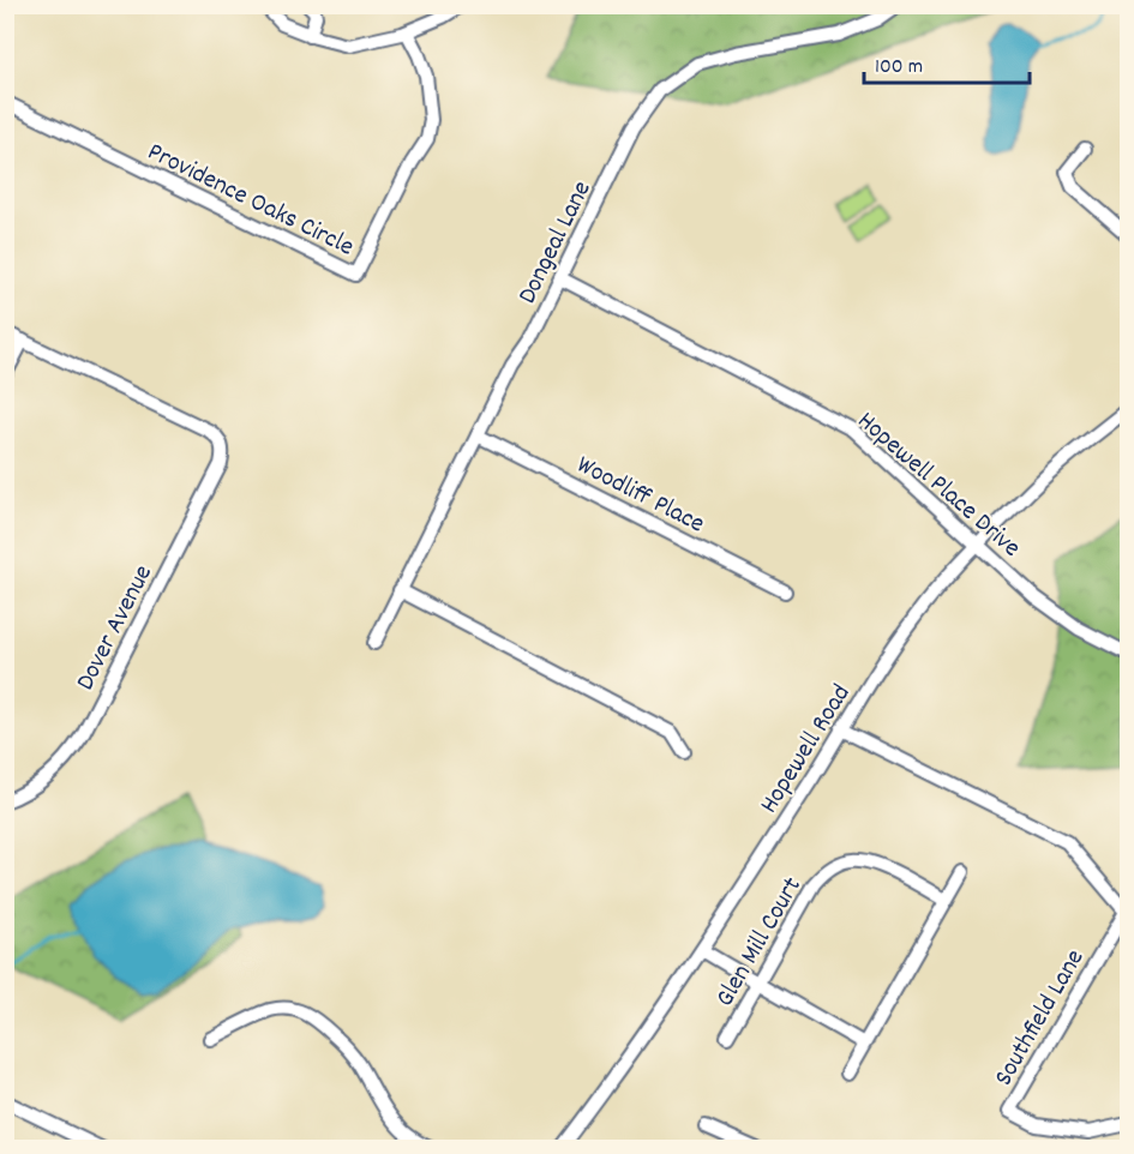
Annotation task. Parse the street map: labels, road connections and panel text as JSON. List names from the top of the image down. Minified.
{"streets":{"street":["Providence Oaks Circle","Dongeal Lane","Hopewell Place Drive","Woodliff Place","Dover Avenue","Hopewell Road","Glen Mill Court","Southfield Lane"]},"crossings":[["Dongeal Lane","Hopewell Place Drive"],["Dongeal Lane","Woodliff Place"],["Hopewell Place Drive","Hopewell Road"],["Hopewell Road","Southfield Lane"]],"scale_bar":"100 m"}
